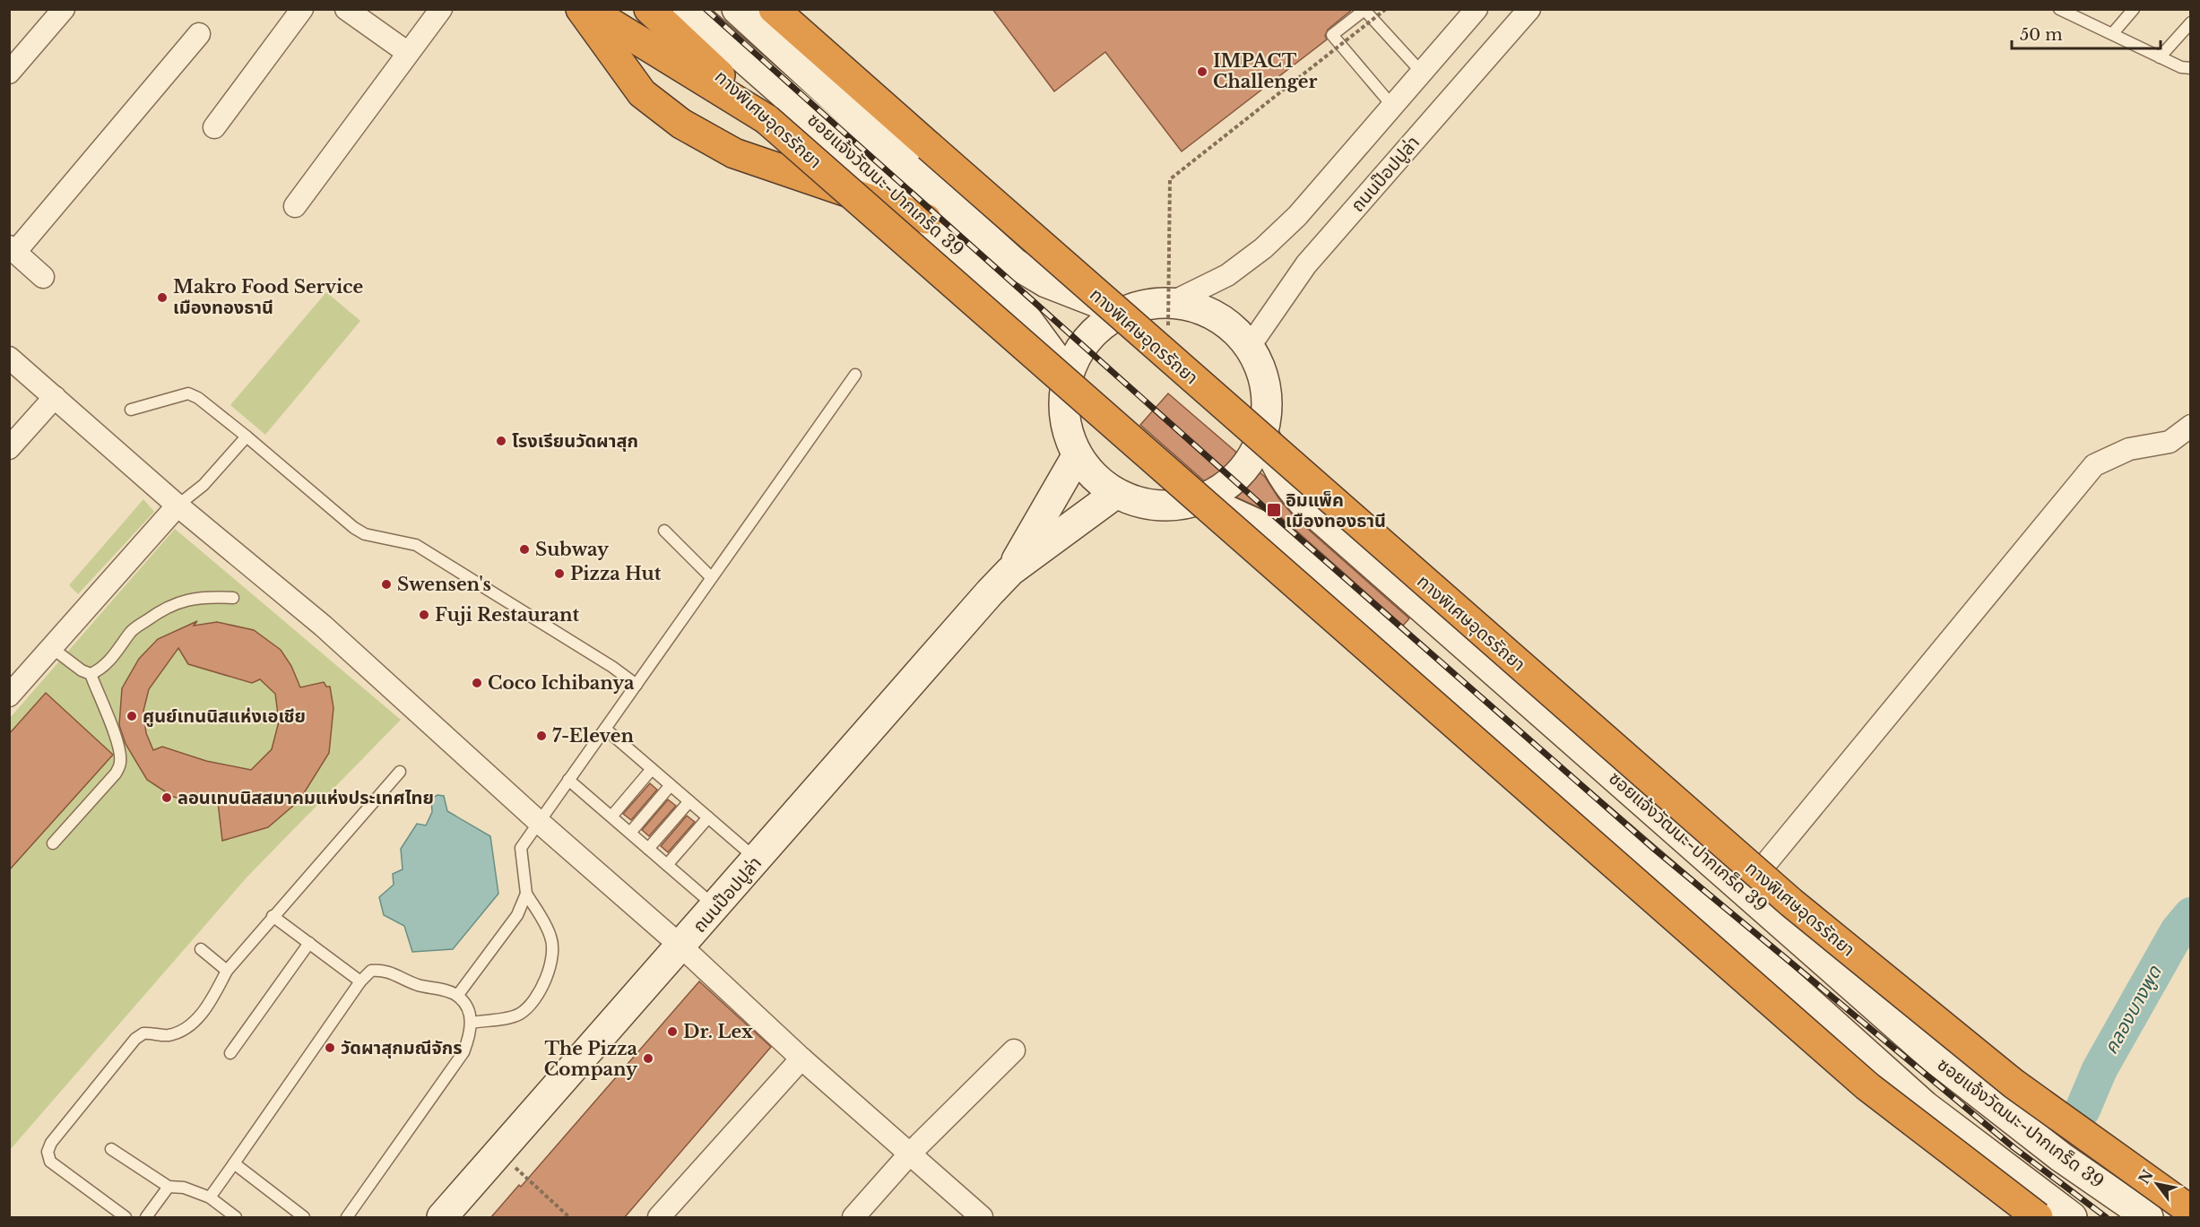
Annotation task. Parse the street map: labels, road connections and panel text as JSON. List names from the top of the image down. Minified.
{"streets":{"highway":["ทางพิเศษอุดรรัถยา"],"main road":["ถนนป๊อปปูล่า","ซอยแจ้งวัฒนะ-ปากเกร็ด 39"]},"crossings":[["ถนนป๊อปปูล่า","ซอยแจ้งวัฒนะ-ปากเกร็ด 39"]],"water":["คลองบางพูด"],"places":{"other":["IMPACT Challenger","Makro Food Service เมืองทองธานี","โรงเรียนวัดผาสุก","Subway","Pizza Hut","Swensen's","Fuji Restaurant","Coco Ichibanya","ศูนย์เทนนิสแห่งเอเชีย","7-Eleven","ลอนเทนนิสสมาคมแห่งประเทศไทย","Dr. Lex","วัดผาสุกมณีจักร","The Pizza Company"],"transit":["อิมแพ็ค เมืองทองธานี"]},"scale_bar":"50 m","north":"top left"}
